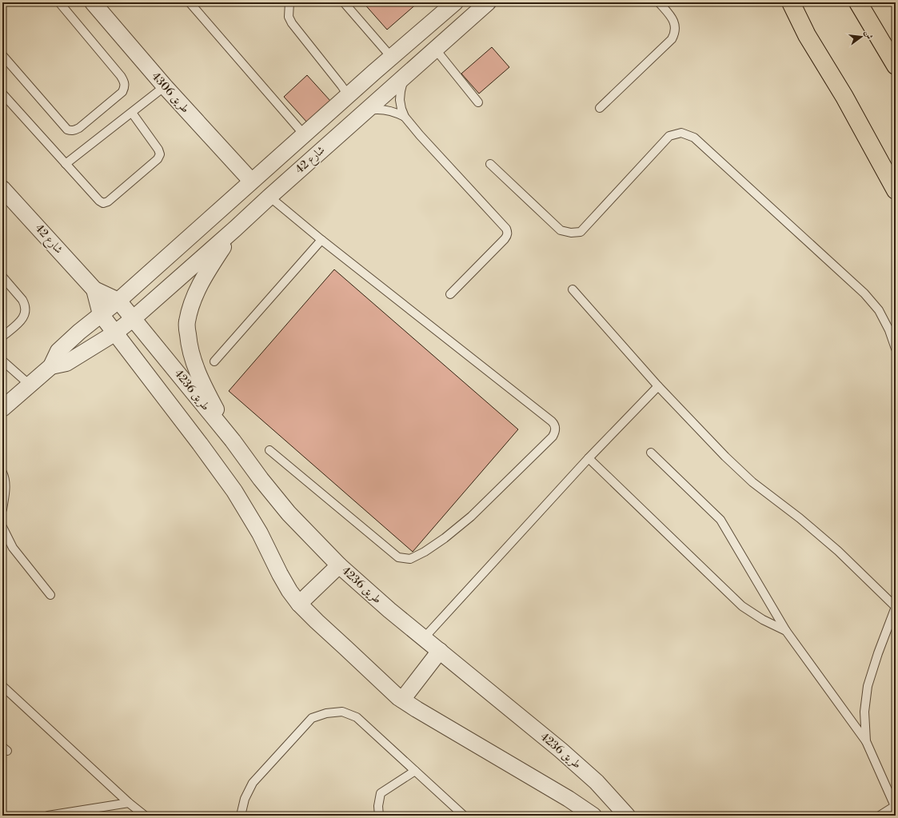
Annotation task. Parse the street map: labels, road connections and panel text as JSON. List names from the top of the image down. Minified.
{"streets":{"street":["طريق 4306","شارع 42","طريق 4236"]},"crossings":[["طريق 4306","شارع 42"],["شارع 42","طريق 4236"]],"north":"right"}
